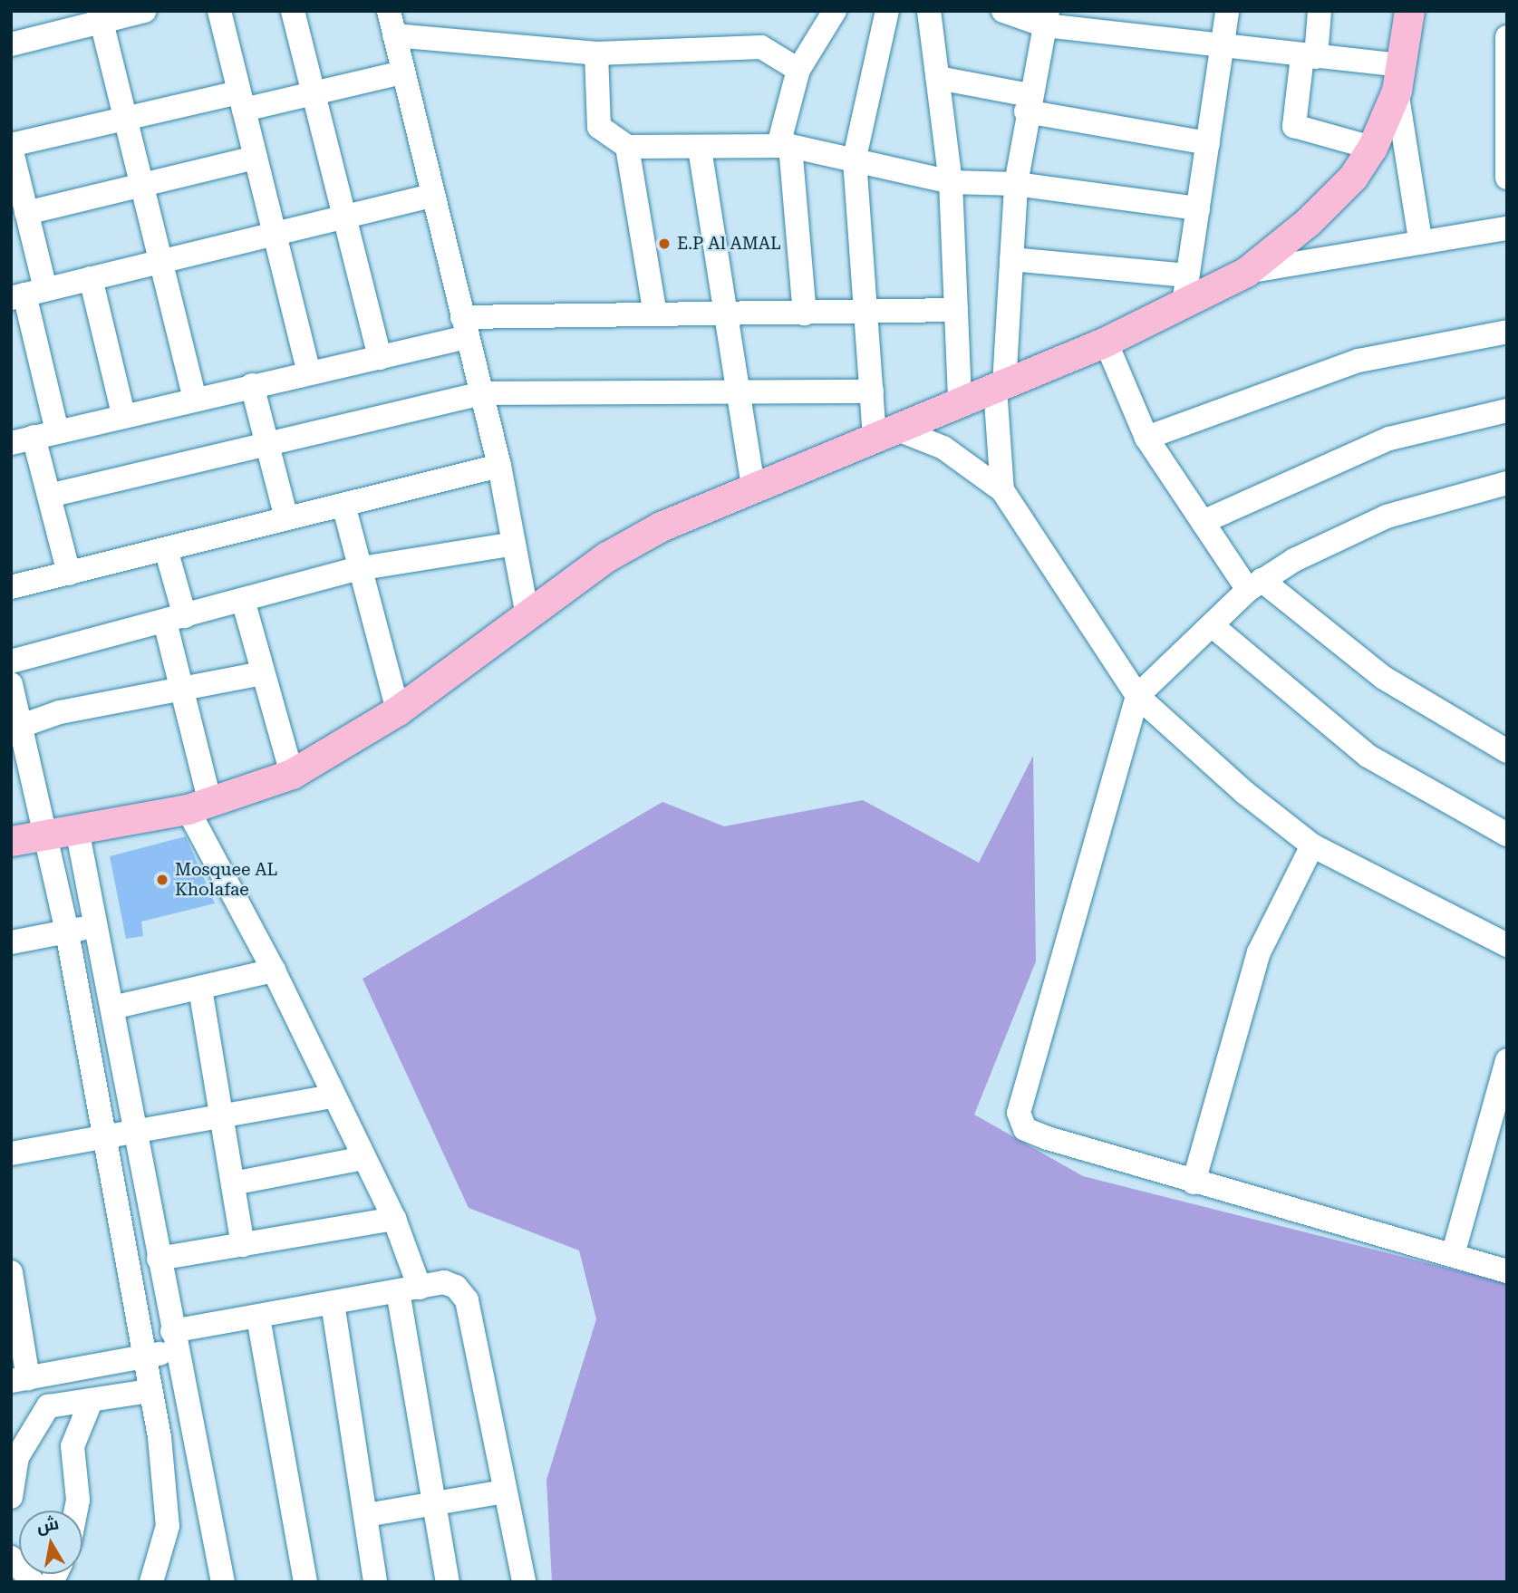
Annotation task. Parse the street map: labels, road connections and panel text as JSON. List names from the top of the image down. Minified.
{"places":["E.P Al AMAL","Mosquee AL Kholafae"],"north":"top"}
